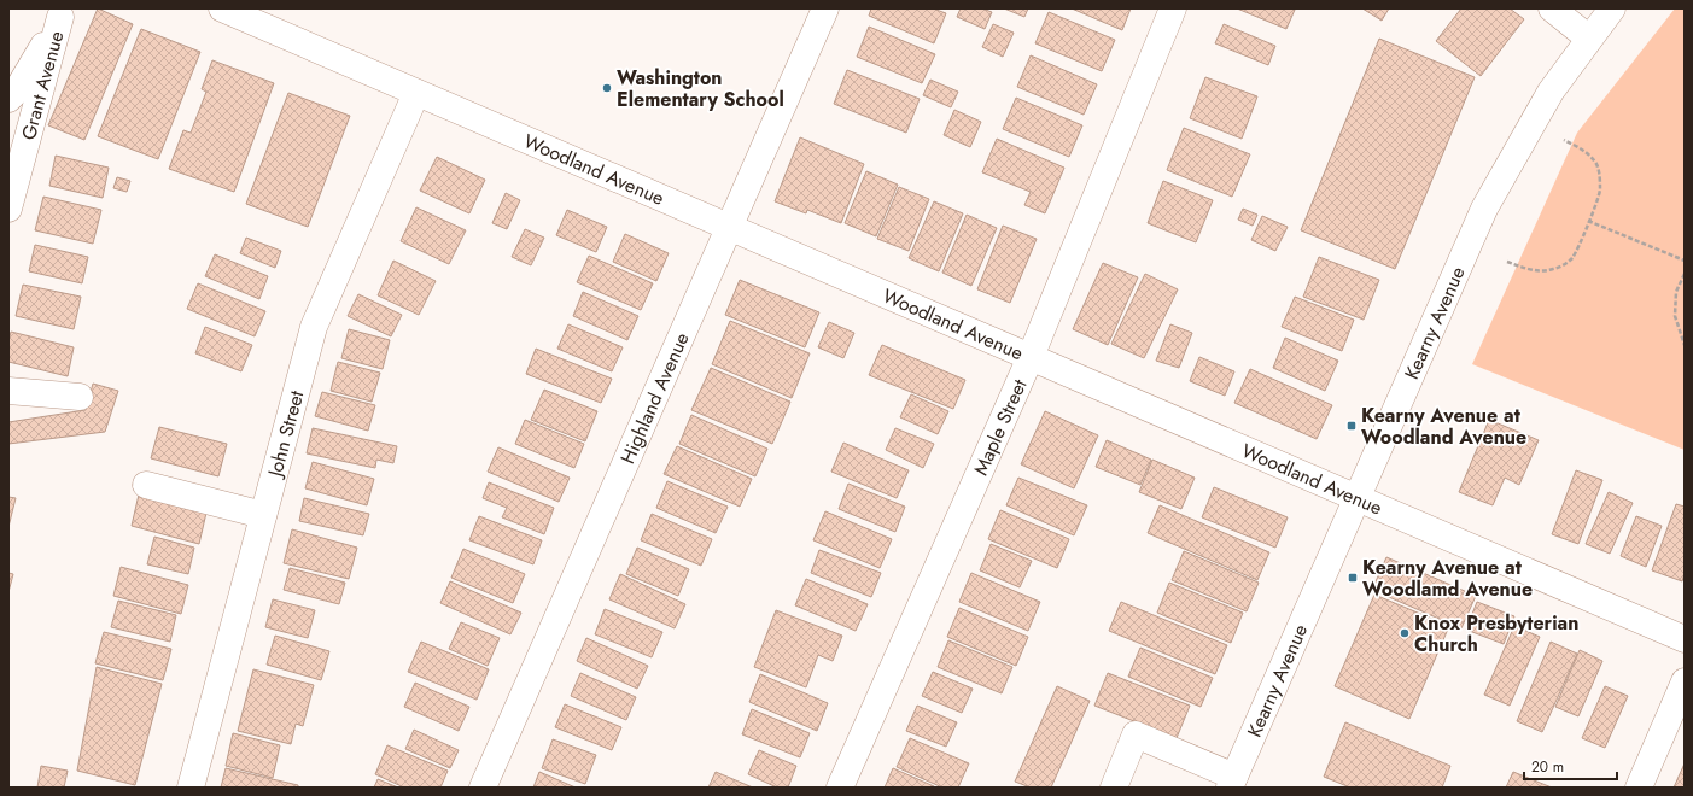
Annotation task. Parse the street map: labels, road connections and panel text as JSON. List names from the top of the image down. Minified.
{"streets":{"street":["Grant Avenue","Woodland Avenue","Kearny Avenue","Highland Avenue","Maple Street","John Street"]},"crossings":[["Woodland Avenue","Kearny Avenue"],["Woodland Avenue","Highland Avenue"],["Woodland Avenue","Maple Street"],["Woodland Avenue","John Street"]],"places":{"other":["Washington Elementary School","Knox Presbyterian Church"],"transit":["Kearny Avenue at Woodland Avenue","Kearny Avenue at Woodlamd Avenue"]},"scale_bar":"20 m"}
